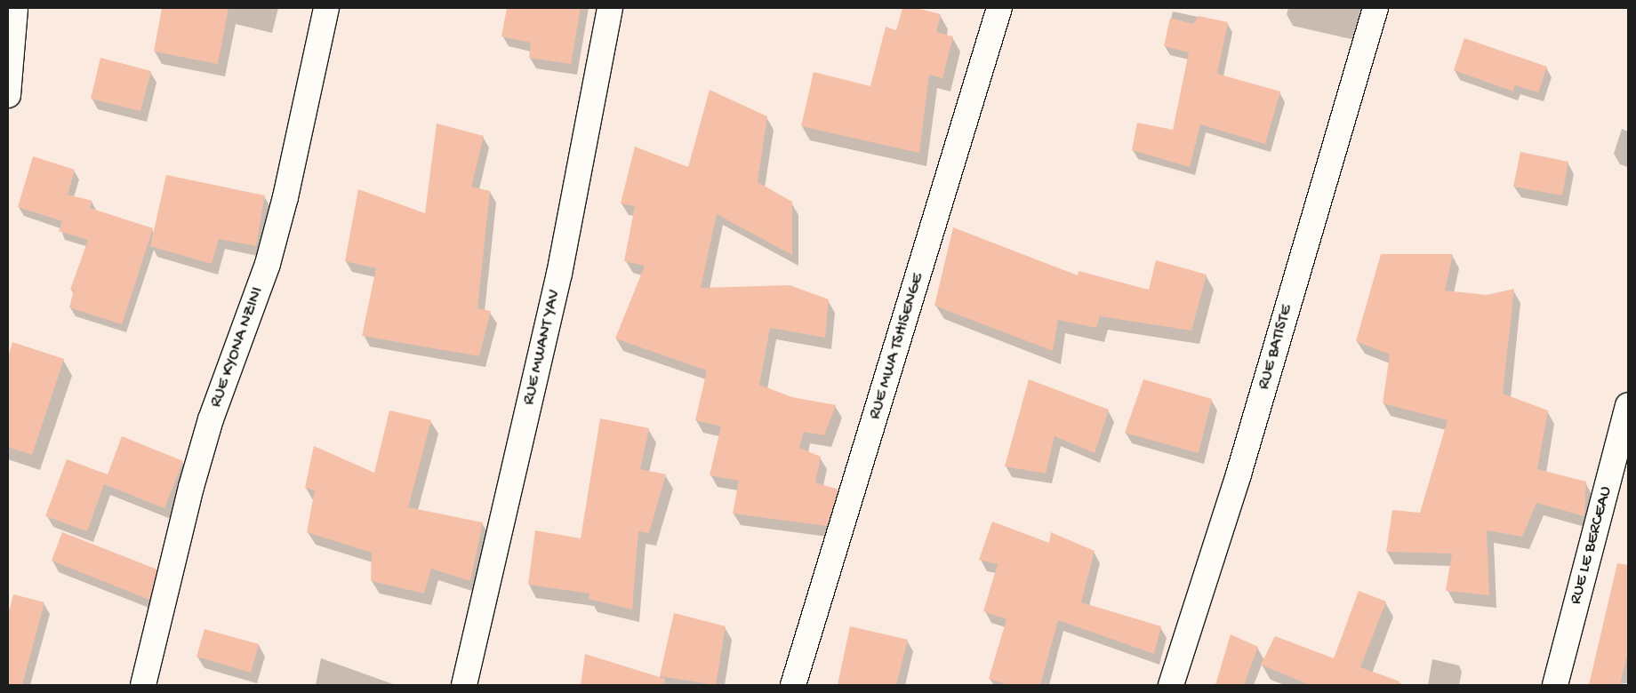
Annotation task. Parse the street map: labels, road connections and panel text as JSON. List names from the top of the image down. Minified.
{"streets":{"street":["RUE MWA TSHISENGE","RUE KYONA NZINI","RUE MWANT YAV","RUE BATISTE","RUE LE BERCEAU"]}}
